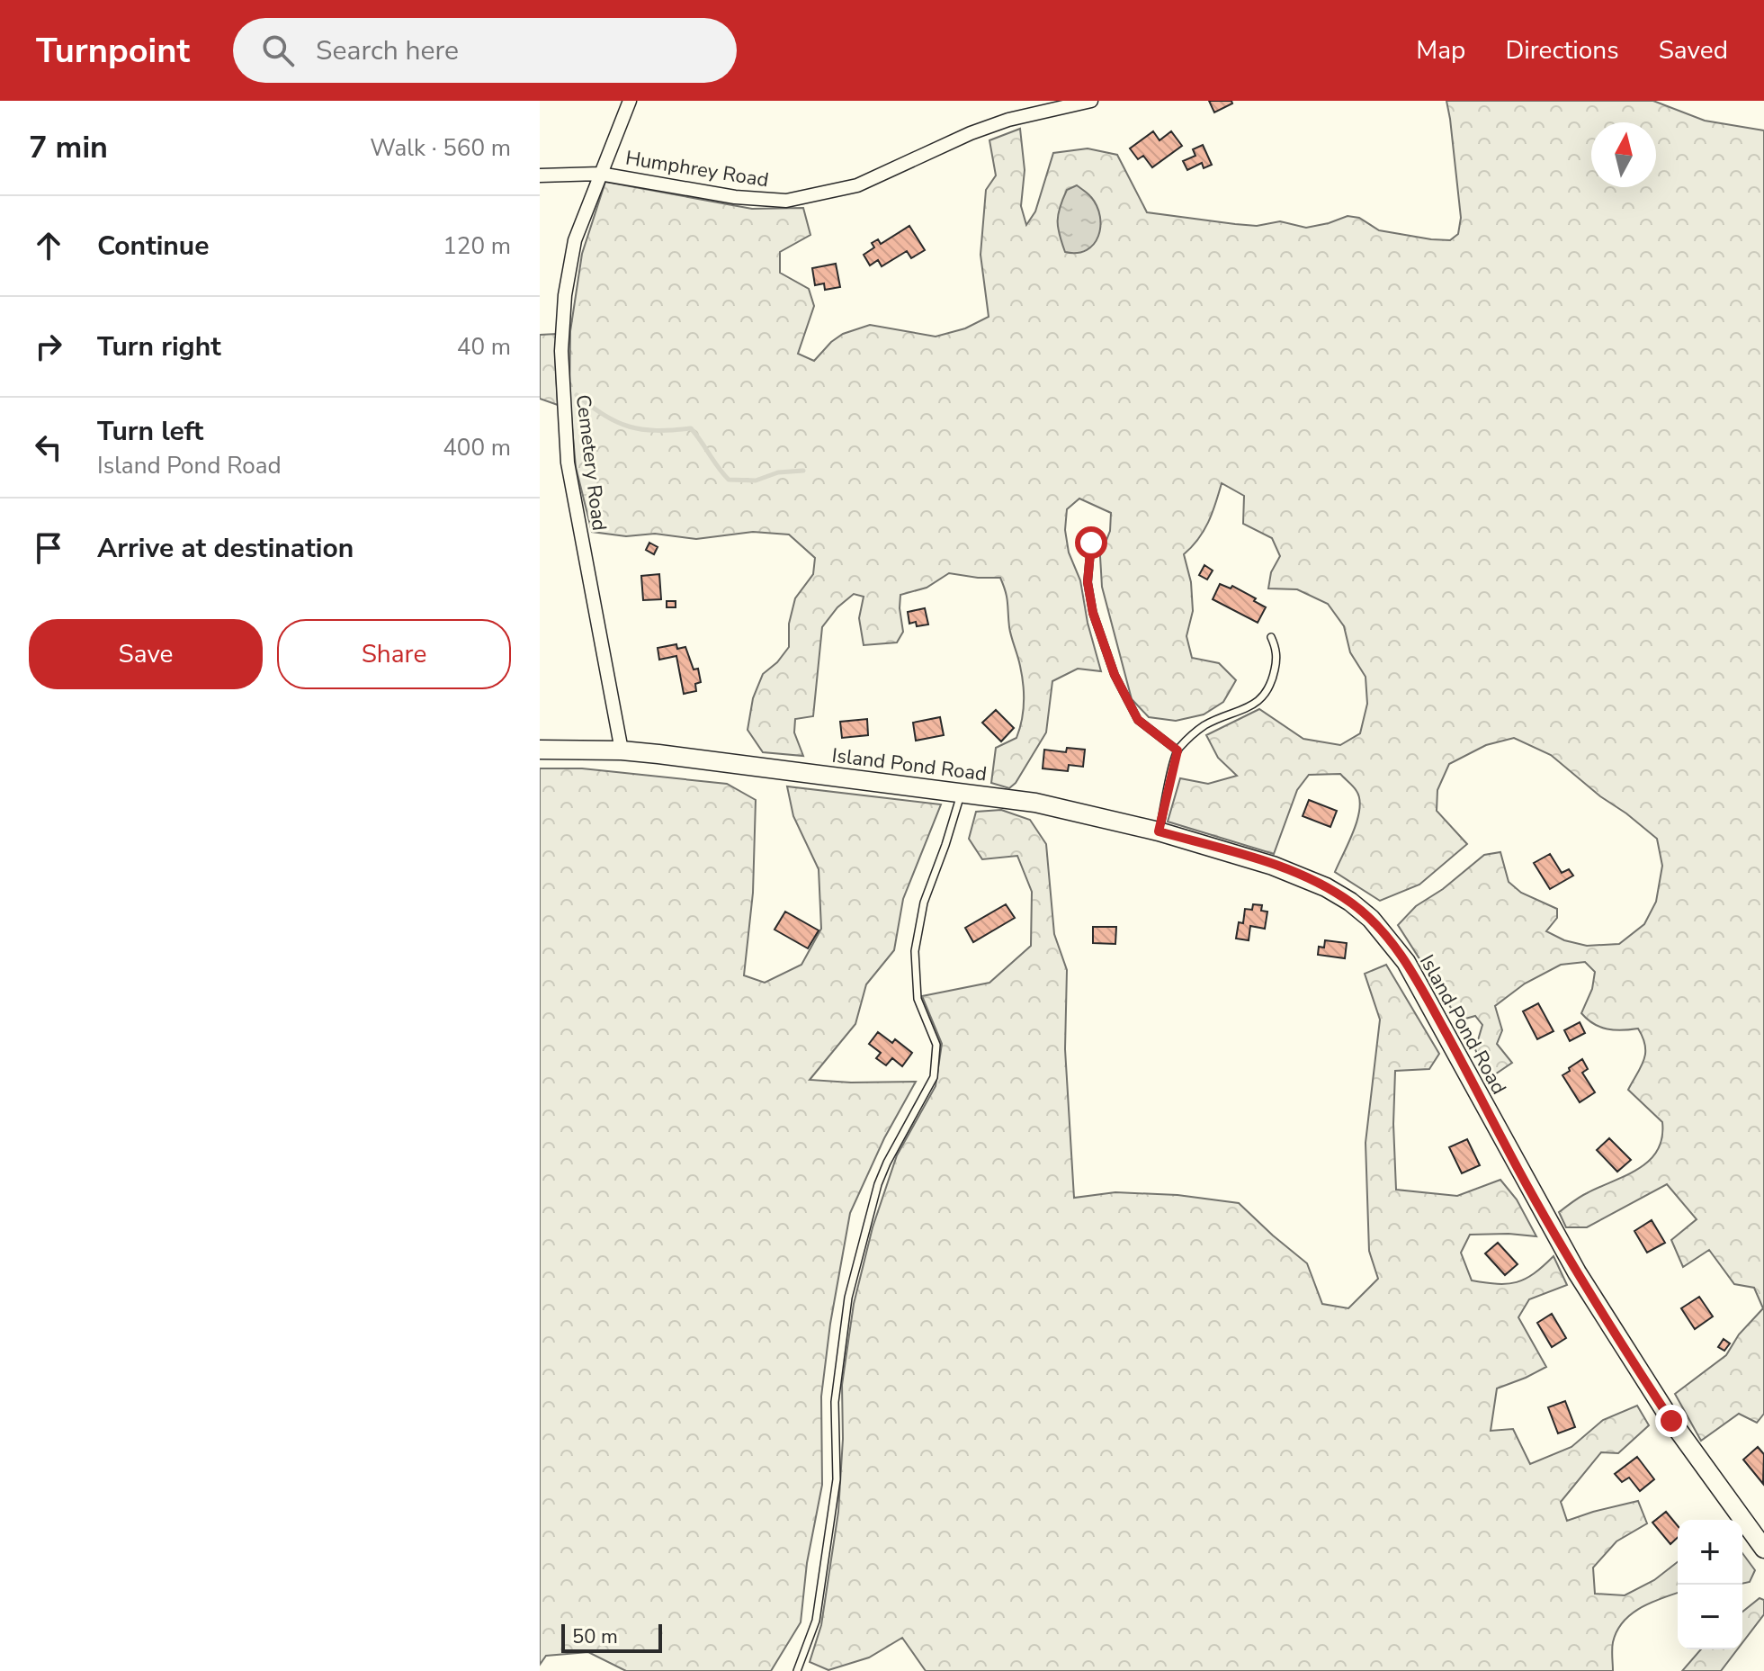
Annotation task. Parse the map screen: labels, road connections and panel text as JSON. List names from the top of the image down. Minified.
{"streets":{"street":["Humphrey Road","Cemetery Road","Island Pond Road"]},"crossings":[["Humphrey Road","Cemetery Road"],["Cemetery Road","Island Pond Road"]],"scale_bar":"50 m","north":"top","page":{"header":"Turnpoint","search":"Search here","nav":["Map","Directions","Saved"],"heading":["7 min","Walk · 560 m"],"list":[["Continue","120 m"],["Turn right","40 m"],["Turn left","Island Pond Road","400 m"],"Arrive at destination"],"buttons":["Save","Share"],"map_buttons":["+","−"],"scale":"50 m"}}
